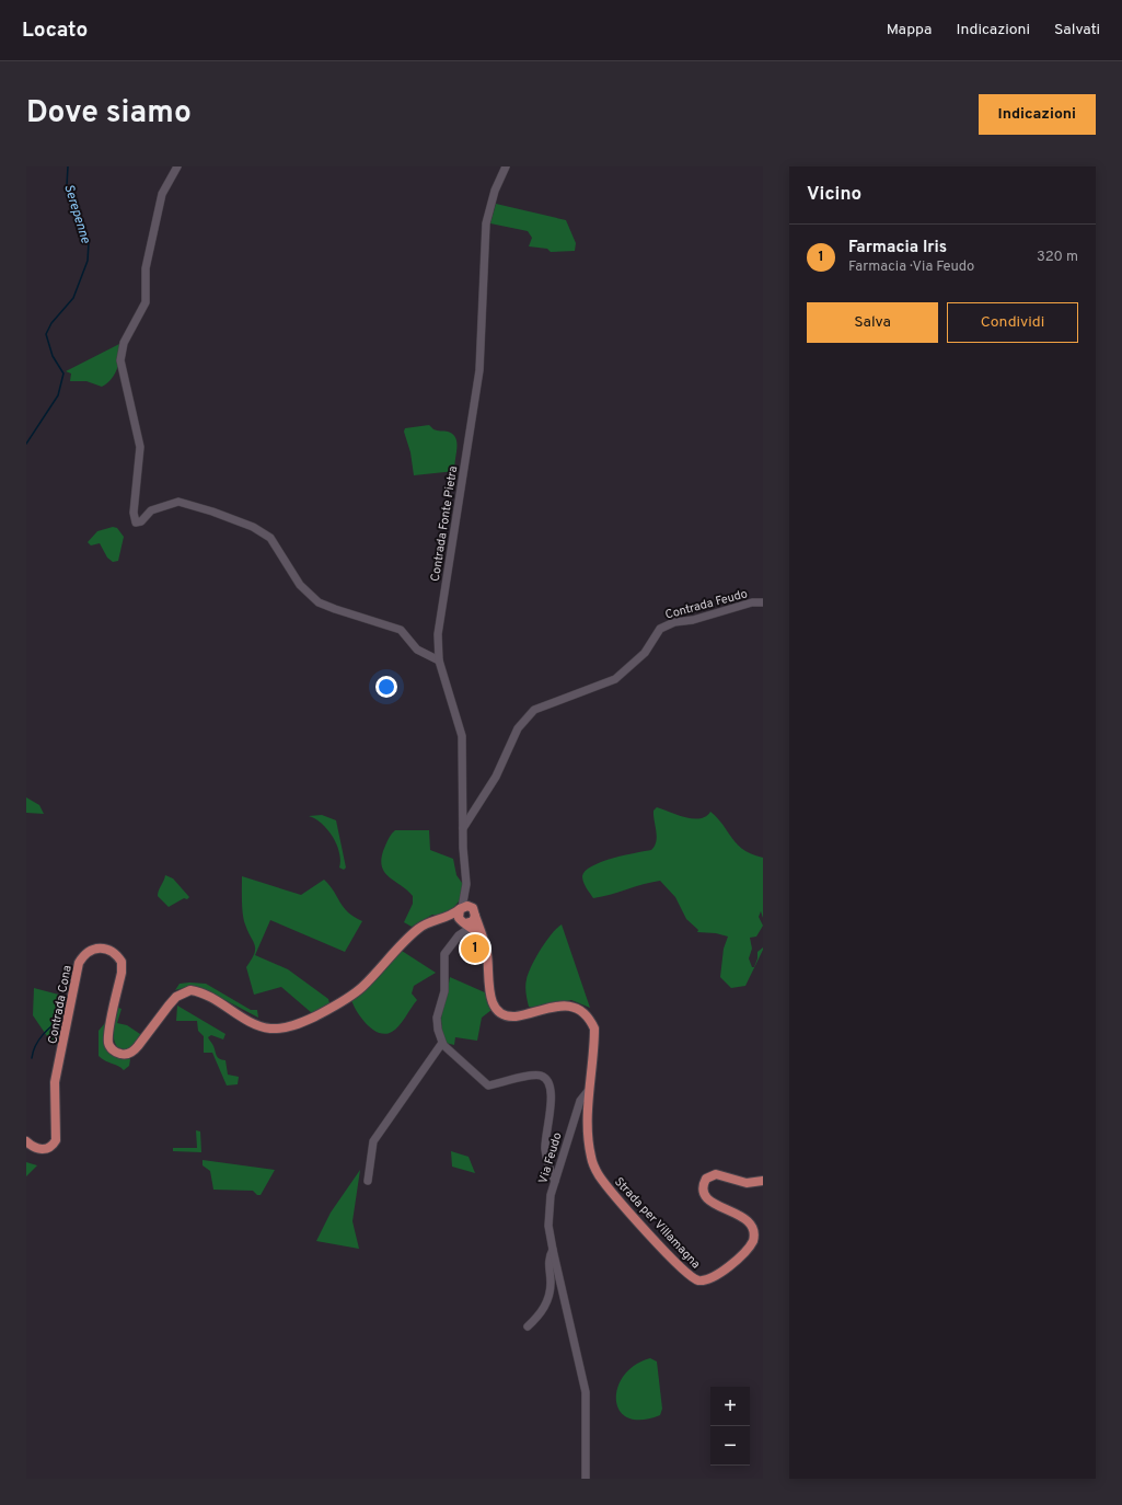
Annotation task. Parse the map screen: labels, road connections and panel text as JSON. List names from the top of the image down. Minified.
{"streets":{"main road":["Contrada Cona","Via Feudo","Strada per Villamagna"],"street":["Contrada Fonte Pietra","Contrada Feudo"]},"crossings":[["Contrada Fonte Pietra","Contrada Feudo"],["Contrada Cona","Via Feudo"],["Via Feudo","Strada per Villamagna"]],"water":["Serepenne"],"page":{"header":"Locato","nav":["Mappa","Indicazioni","Salvati"],"title":"Dove siamo","buttons":["Indicazioni",["Salva","Condividi"]],"heading":"Vicino","list":[{"mark":"1","name":"Farmacia Iris","note":"Farmacia · Via Feudo","value":"320 m"}],"pins":"1","map_buttons":["+","−"]}}
